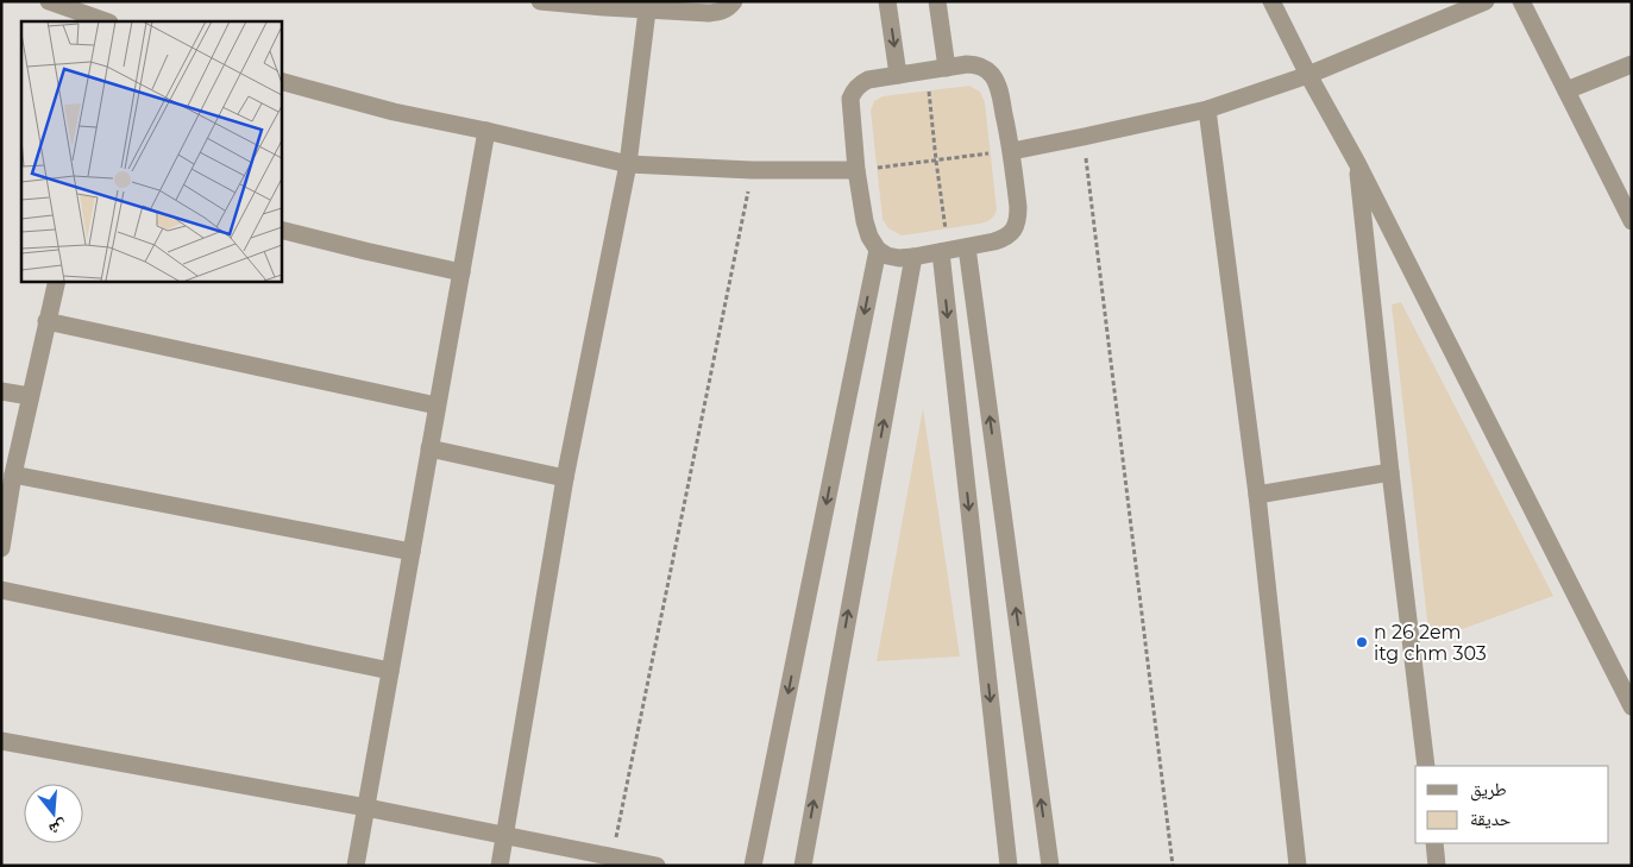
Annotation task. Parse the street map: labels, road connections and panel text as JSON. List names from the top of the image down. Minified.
{"places":["n 26 2em itg chm 303"],"legend":["طريق","حديقة"],"north":"bottom"}
